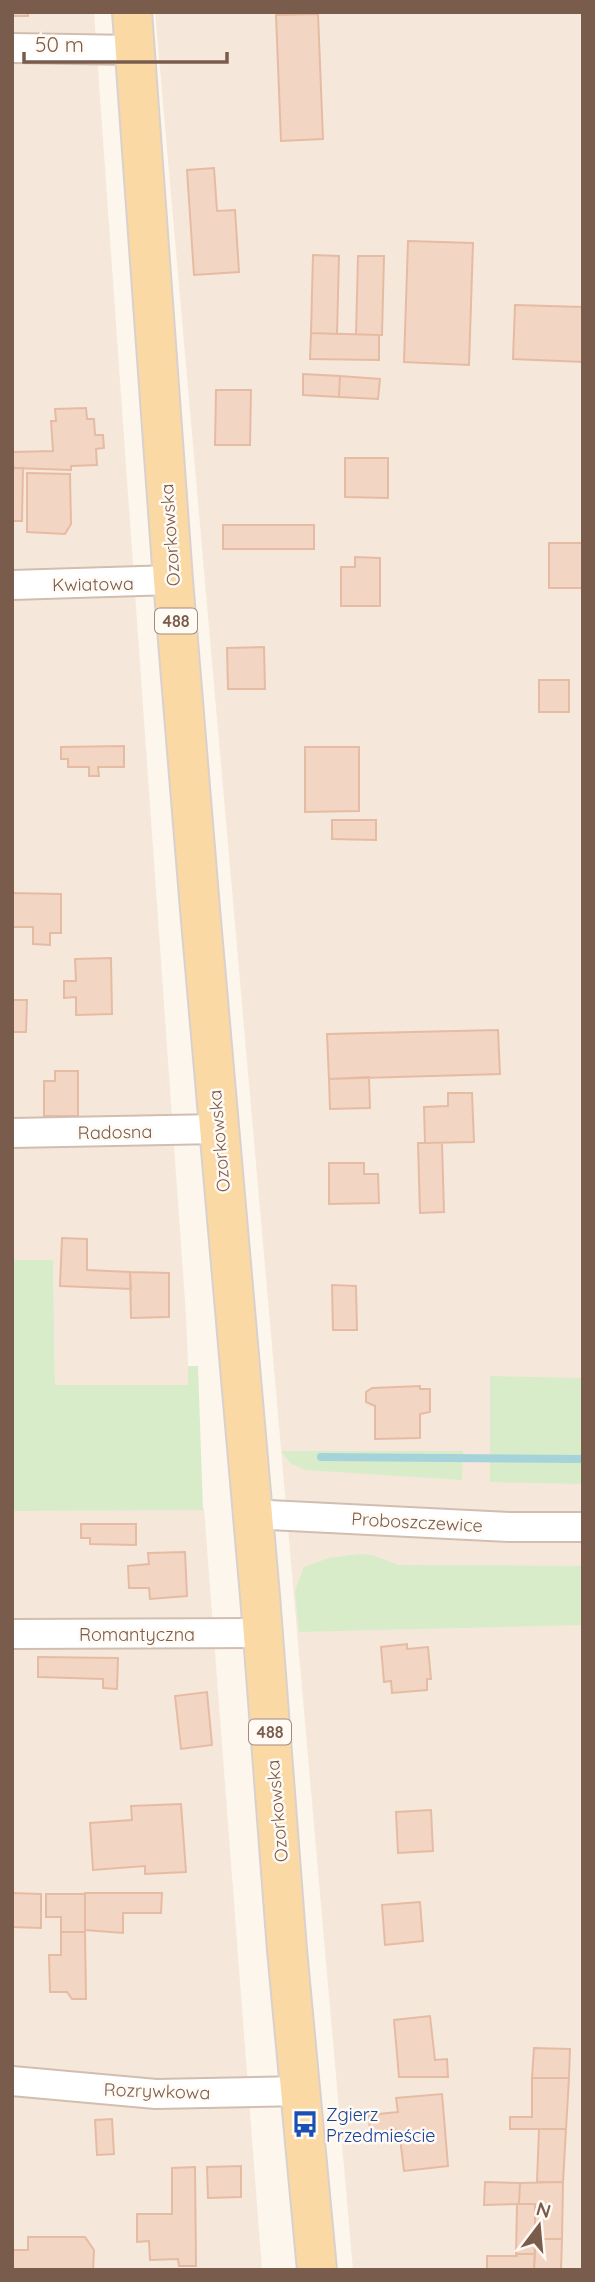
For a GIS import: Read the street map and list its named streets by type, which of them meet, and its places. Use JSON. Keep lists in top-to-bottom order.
{
  "streets": {
    "main road": ["Ozorkowska", "488"],
    "street": [
      "Kwiatowa",
      "Radosna",
      "Proboszczewice",
      "Romantyczna",
      "Rozrywkowa"
    ]
  },
  "crossings": [
    ["Ozorkowska", "Kwiatowa"],
    ["Ozorkowska", "Radosna"],
    ["Ozorkowska", "Proboszczewice"],
    ["Ozorkowska", "Romantyczna"],
    ["Ozorkowska", "Rozrywkowa"]
  ],
  "places": {
    "bus stop": ["Zgierz Przedmieście"]
  },
  "scale_bar": "50 m",
  "north": "top"
}
